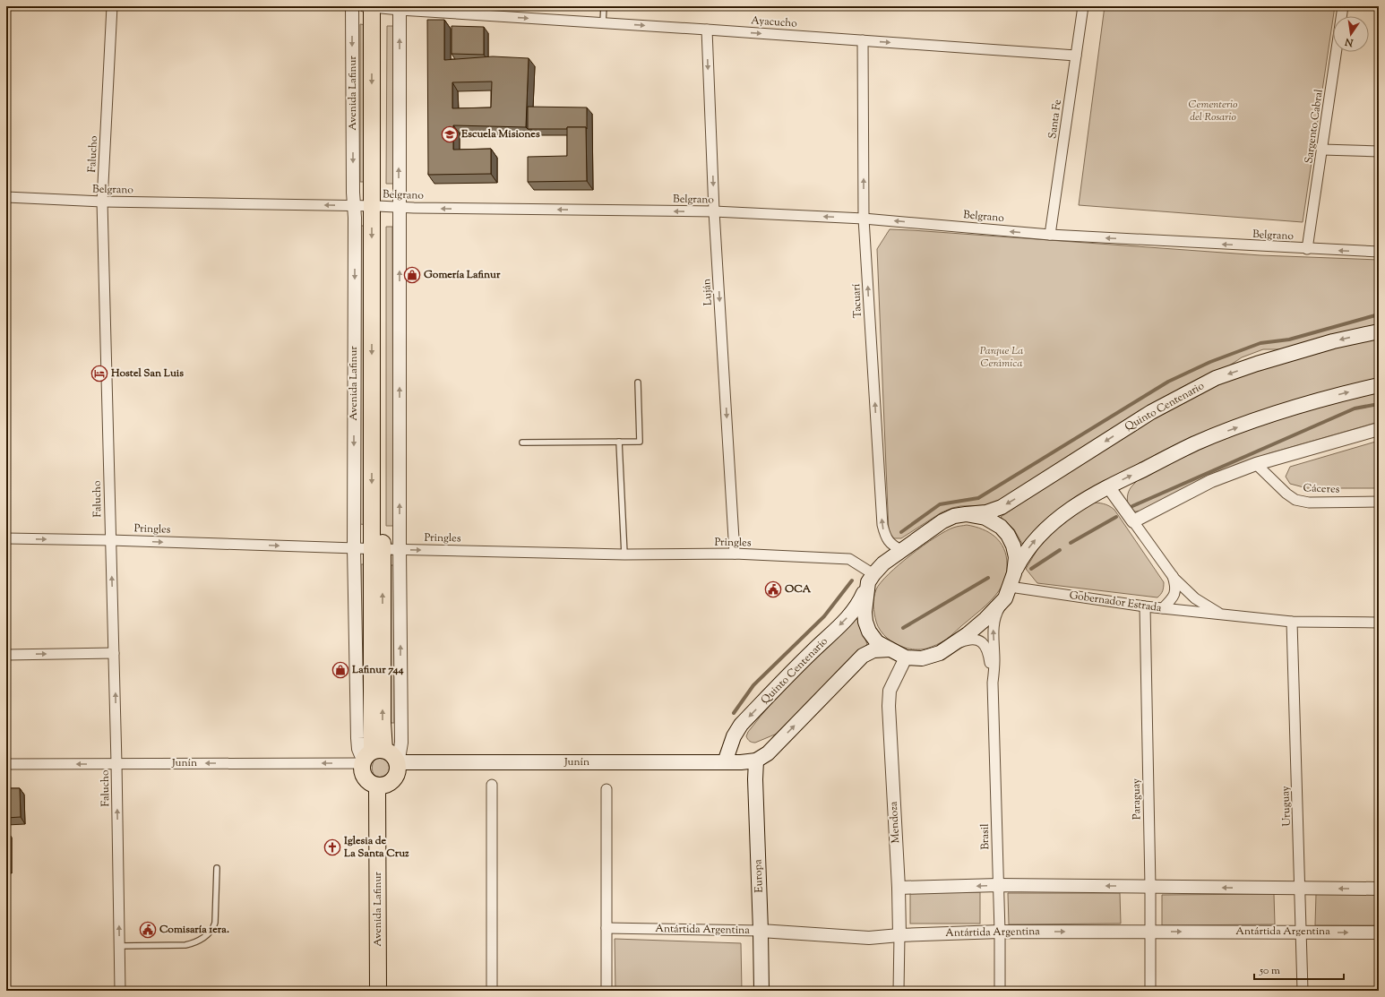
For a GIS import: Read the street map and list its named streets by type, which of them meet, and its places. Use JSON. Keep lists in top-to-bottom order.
{
  "streets": {
    "main road": [
      "Avenida Lafinur",
      "Quinto Centenario",
      "Junín",
      "Europa"
    ],
    "street": [
      "Ayacucho",
      "Santa Fe",
      "Sargento Cabral",
      "Falucho",
      "Belgrano",
      "Luján",
      "Tacuarí",
      "Cáceres",
      "Pringles",
      "Gobernador Estrada",
      "Paraguay",
      "Uruguay",
      "Mendoza",
      "Brasil",
      "Antártida Argentina"
    ]
  },
  "crossings": [
    ["Ayacucho", "Avenida Lafinur"],
    ["Ayacucho", "Santa Fe"],
    ["Ayacucho", "Luján"],
    ["Ayacucho", "Tacuarí"],
    ["Avenida Lafinur", "Belgrano"],
    ["Avenida Lafinur", "Pringles"],
    ["Avenida Lafinur", "Junín"],
    ["Santa Fe", "Belgrano"],
    ["Sargento Cabral", "Belgrano"],
    ["Falucho", "Belgrano"],
    ["Falucho", "Pringles"],
    ["Falucho", "Junín"],
    ["Belgrano", "Luján"],
    ["Belgrano", "Tacuarí"],
    ["Luján", "Pringles"],
    ["Tacuarí", "Quinto Centenario"],
    ["Quinto Centenario", "Pringles"],
    ["Quinto Centenario", "Junín"],
    ["Gobernador Estrada", "Paraguay"],
    ["Gobernador Estrada", "Uruguay"],
    ["Gobernador Estrada", "Brasil"],
    ["Junín", "Europa"],
    ["Paraguay", "Antártida Argentina"],
    ["Uruguay", "Antártida Argentina"],
    ["Mendoza", "Antártida Argentina"],
    ["Brasil", "Antártida Argentina"],
    ["Europa", "Antártida Argentina"]
  ],
  "one_way": [
    "Ayacucho",
    "Falucho",
    "Belgrano",
    "Luján",
    "Tacuarí",
    "Pringles",
    "Junín"
  ],
  "parks": ["Cementerio del Rosario", "Parque La Cerámica"],
  "places": {
    "school or university": ["Escuela Misiones"],
    "shop": ["Gomería Lafinur", "Lafinur 744"],
    "hotel": ["Hostel San Luis"],
    "public building": ["OCA", "Comisaría 1era."],
    "church": ["Iglesia de La Santa Cruz"]
  },
  "scale_bar": "50 m",
  "north": "bottom"
}
